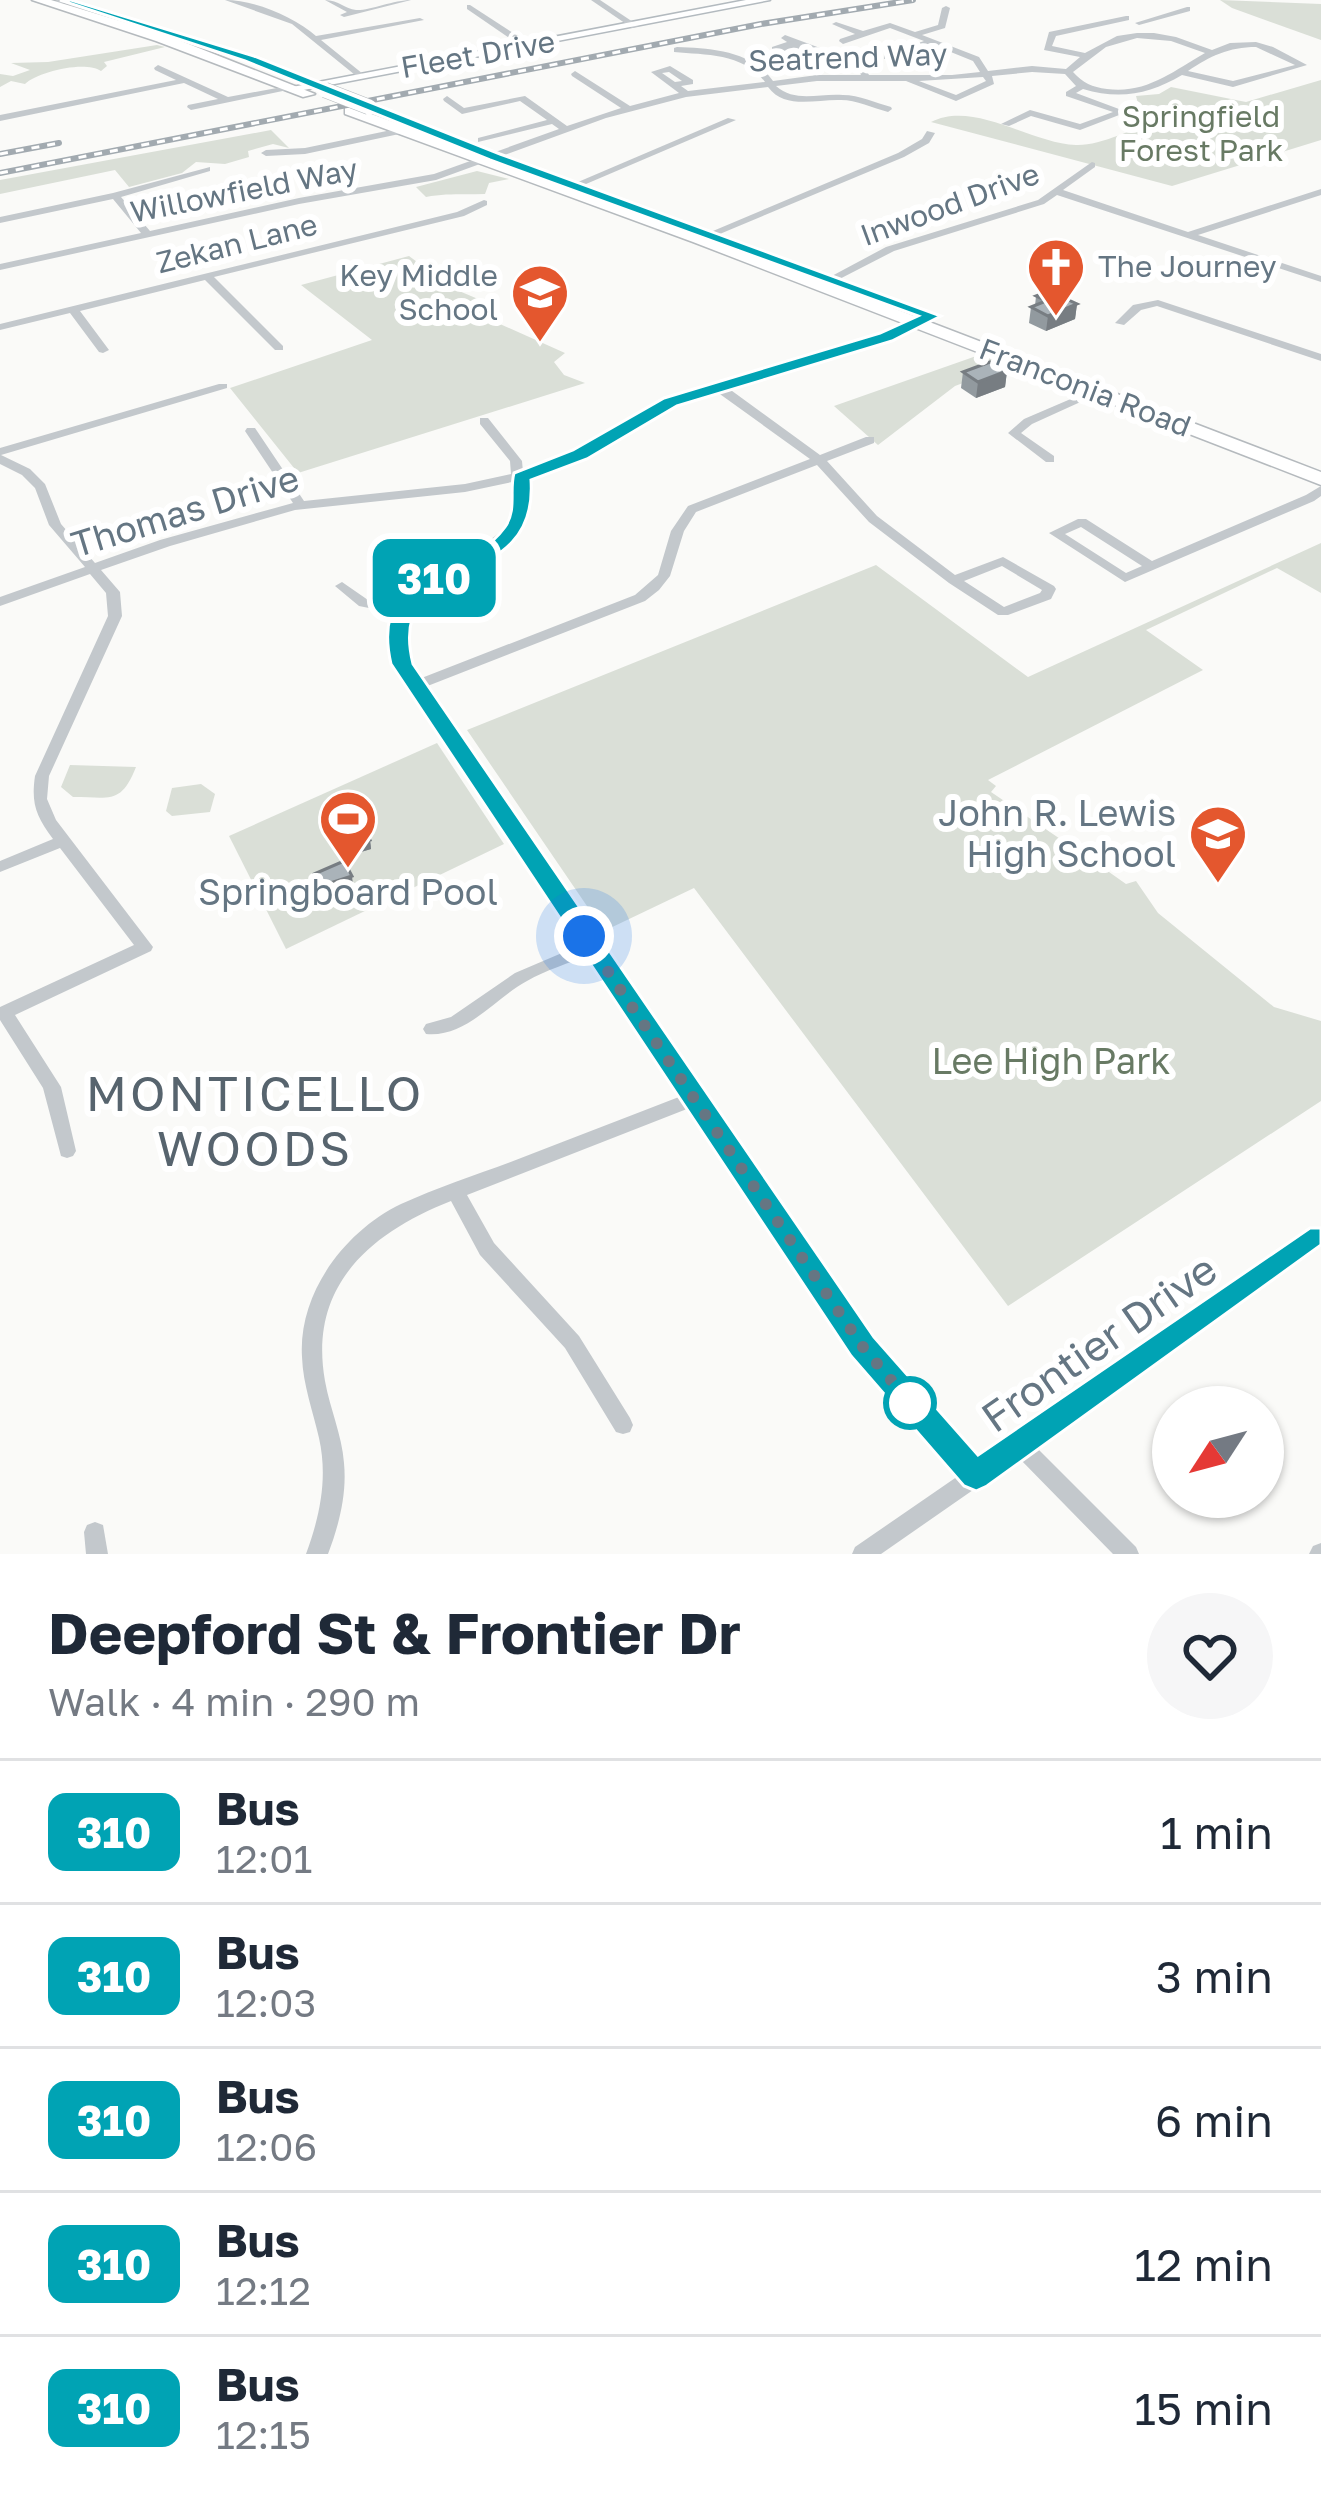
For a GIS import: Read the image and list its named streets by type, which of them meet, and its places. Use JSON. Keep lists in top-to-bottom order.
{
  "streets": {
    "main road": ["Franconia Road"],
    "street": [
      "Fleet Drive",
      "Seatrend Way",
      "Willowfield Way",
      "Inwood Drive",
      "Zekan Lane",
      "Thomas Drive",
      "Frontier Drive"
    ]
  },
  "crossings": [
    ["Fleet Drive", "Franconia Road"],
    ["Seatrend Way", "Willowfield Way"],
    ["Seatrend Way", "Franconia Road"],
    ["Willowfield Way", "Franconia Road"],
    ["Inwood Drive", "Franconia Road"],
    ["Franconia Road", "Thomas Drive"]
  ],
  "districts": ["MONTICELLO WOODS"],
  "parks": ["Springfield Forest Park", "Lee High Park"],
  "places": {
    "church": ["The Journey"],
    "school or university": ["Key Middle School", "John R. Lewis High School"],
    "sports": ["Springboard Pool"]
  },
  "lines": ["bus line 310"],
  "north": "bottom left",
  "page": {
    "on_map": "310",
    "heading": ["Deepford St & Frontier Dr", "Walk · 4 min · 290 m"],
    "list": [
      {
        "mark": "310",
        "name": "Bus",
        "note": "12:01",
        "value": "1 min"
      },
      {
        "mark": "310",
        "name": "Bus",
        "note": "12:03",
        "value": "3 min"
      },
      {
        "mark": "310",
        "name": "Bus",
        "note": "12:06",
        "value": "6 min"
      },
      {
        "mark": "310",
        "name": "Bus",
        "note": "12:12",
        "value": "12 min"
      },
      {
        "mark": "310",
        "name": "Bus",
        "note": "12:15",
        "value": "15 min"
      }
    ]
  }
}
